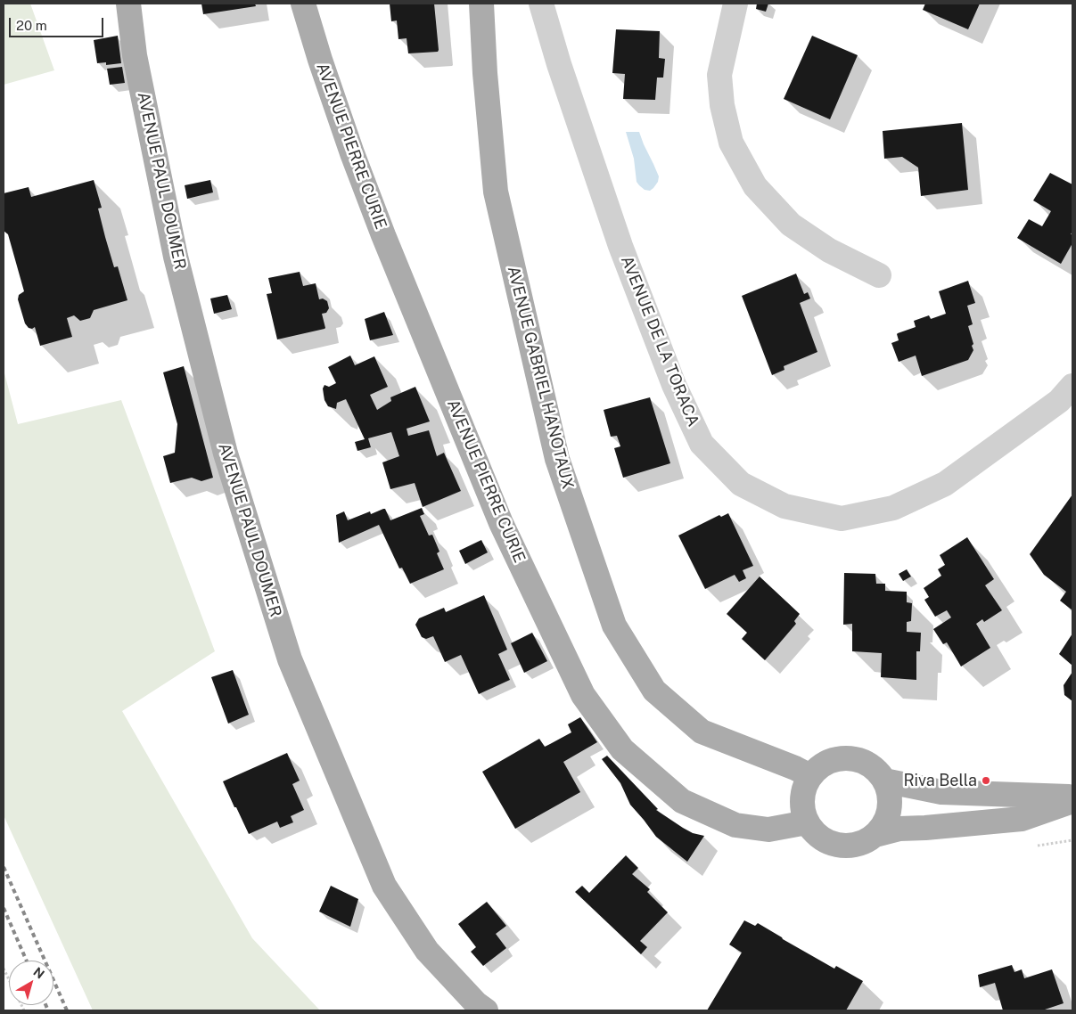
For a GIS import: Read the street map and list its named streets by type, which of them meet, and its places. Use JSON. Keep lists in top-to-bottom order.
{
  "streets": {
    "main road": ["AVENUE PIERRE CURIE", "AVENUE PAUL DOUMER", "AVENUE GABRIEL HANOTAUX"],
    "street": ["AVENUE DE LA TORACA"]
  },
  "crossings": [
    ["AVENUE PIERRE CURIE", "AVENUE GABRIEL HANOTAUX"]
  ],
  "places": ["Riva Bella"],
  "scale_bar": "20 m",
  "north": "top right"
}
